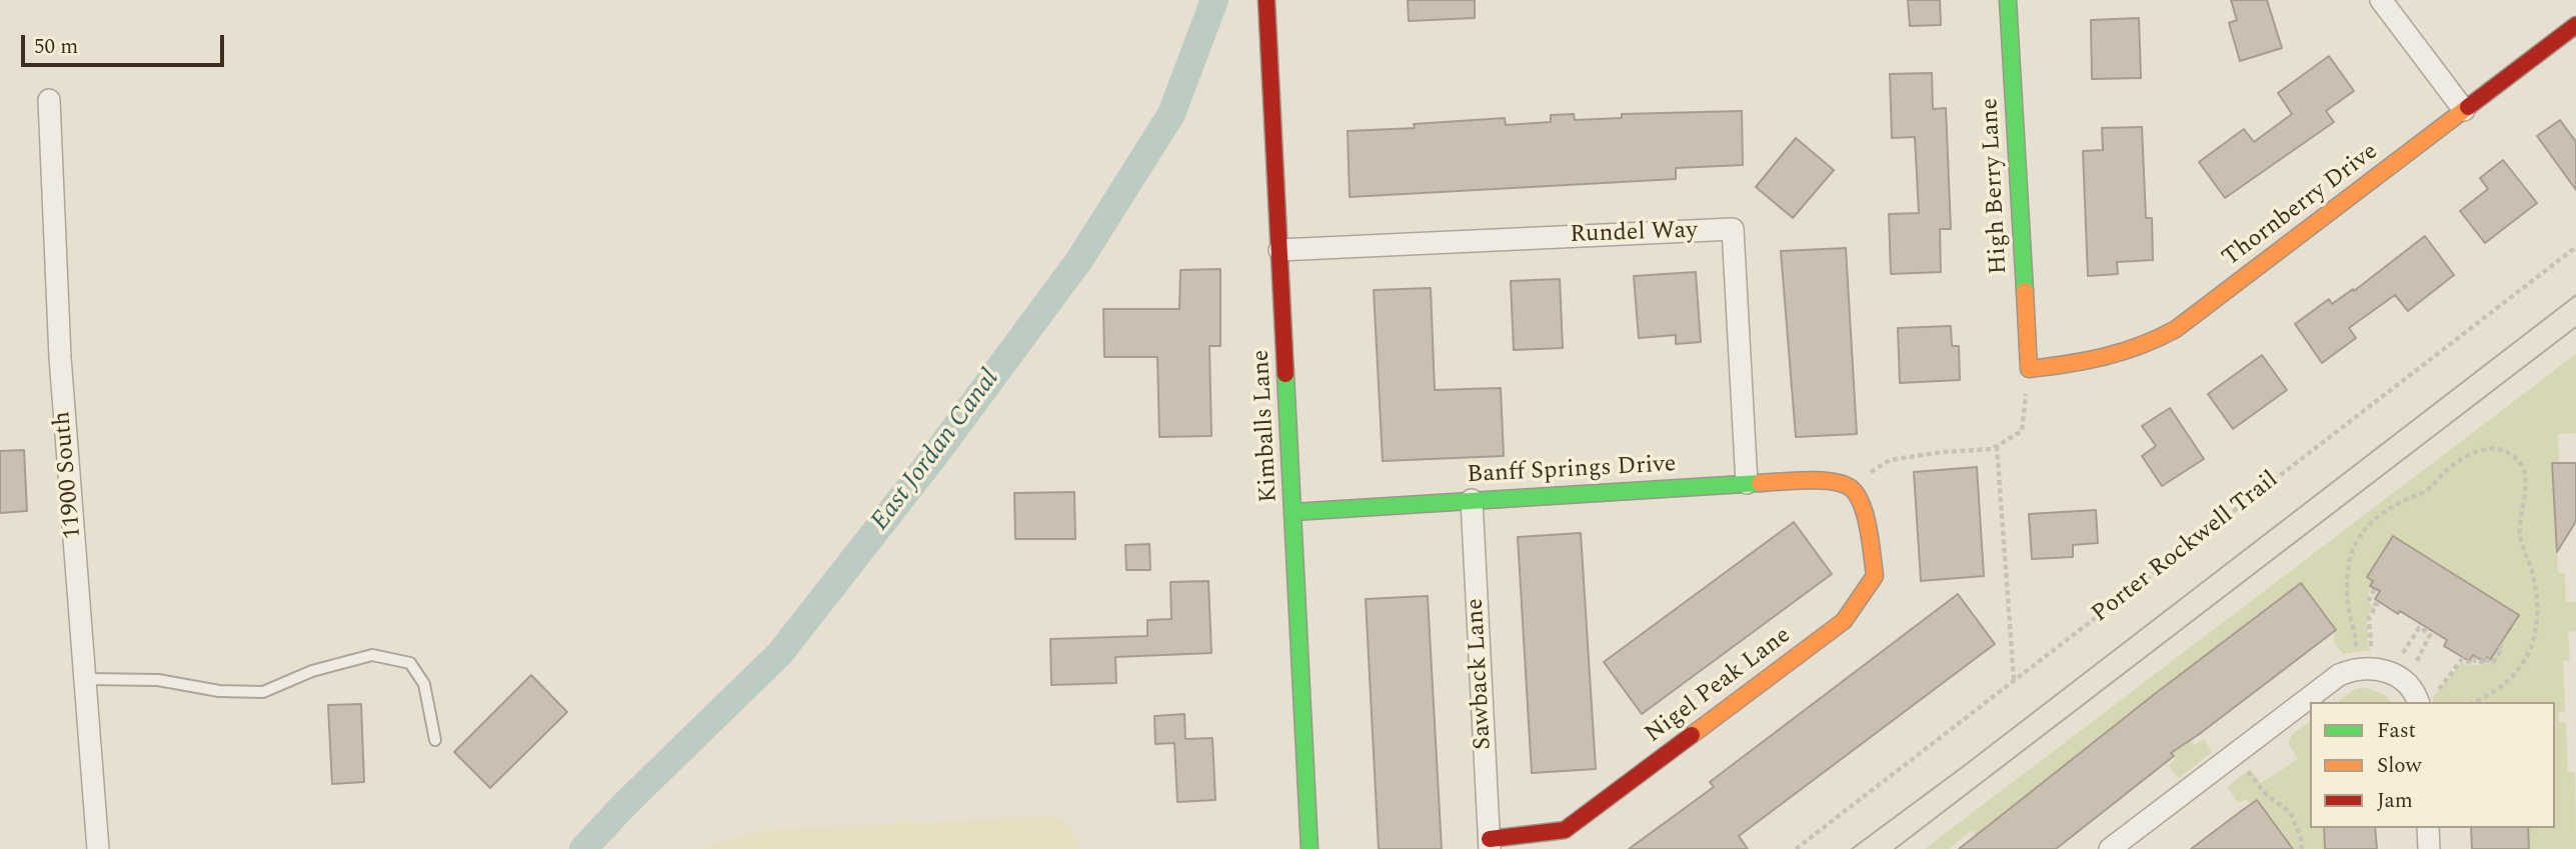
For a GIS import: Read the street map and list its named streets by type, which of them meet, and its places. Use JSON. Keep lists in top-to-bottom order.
{
  "streets": {
    "street": [
      "High Berry Lane",
      "Thornberry Drive",
      "Rundel Way",
      "Kimballs Lane",
      "Banff Springs Drive",
      "11900 South",
      "Sawback Lane",
      "Nigel Peak Lane"
    ],
    "path": ["Porter Rockwell Trail"]
  },
  "crossings": [
    ["High Berry Lane", "Thornberry Drive"],
    ["Rundel Way", "Kimballs Lane"],
    ["Rundel Way", "Banff Springs Drive"],
    ["Kimballs Lane", "Banff Springs Drive"],
    ["Banff Springs Drive", "Sawback Lane"],
    ["Banff Springs Drive", "Nigel Peak Lane"],
    ["Sawback Lane", "Nigel Peak Lane"]
  ],
  "water": ["East Jordan Canal"],
  "legend": ["Fast", "Slow", "Jam"],
  "scale_bar": "50 m"
}
